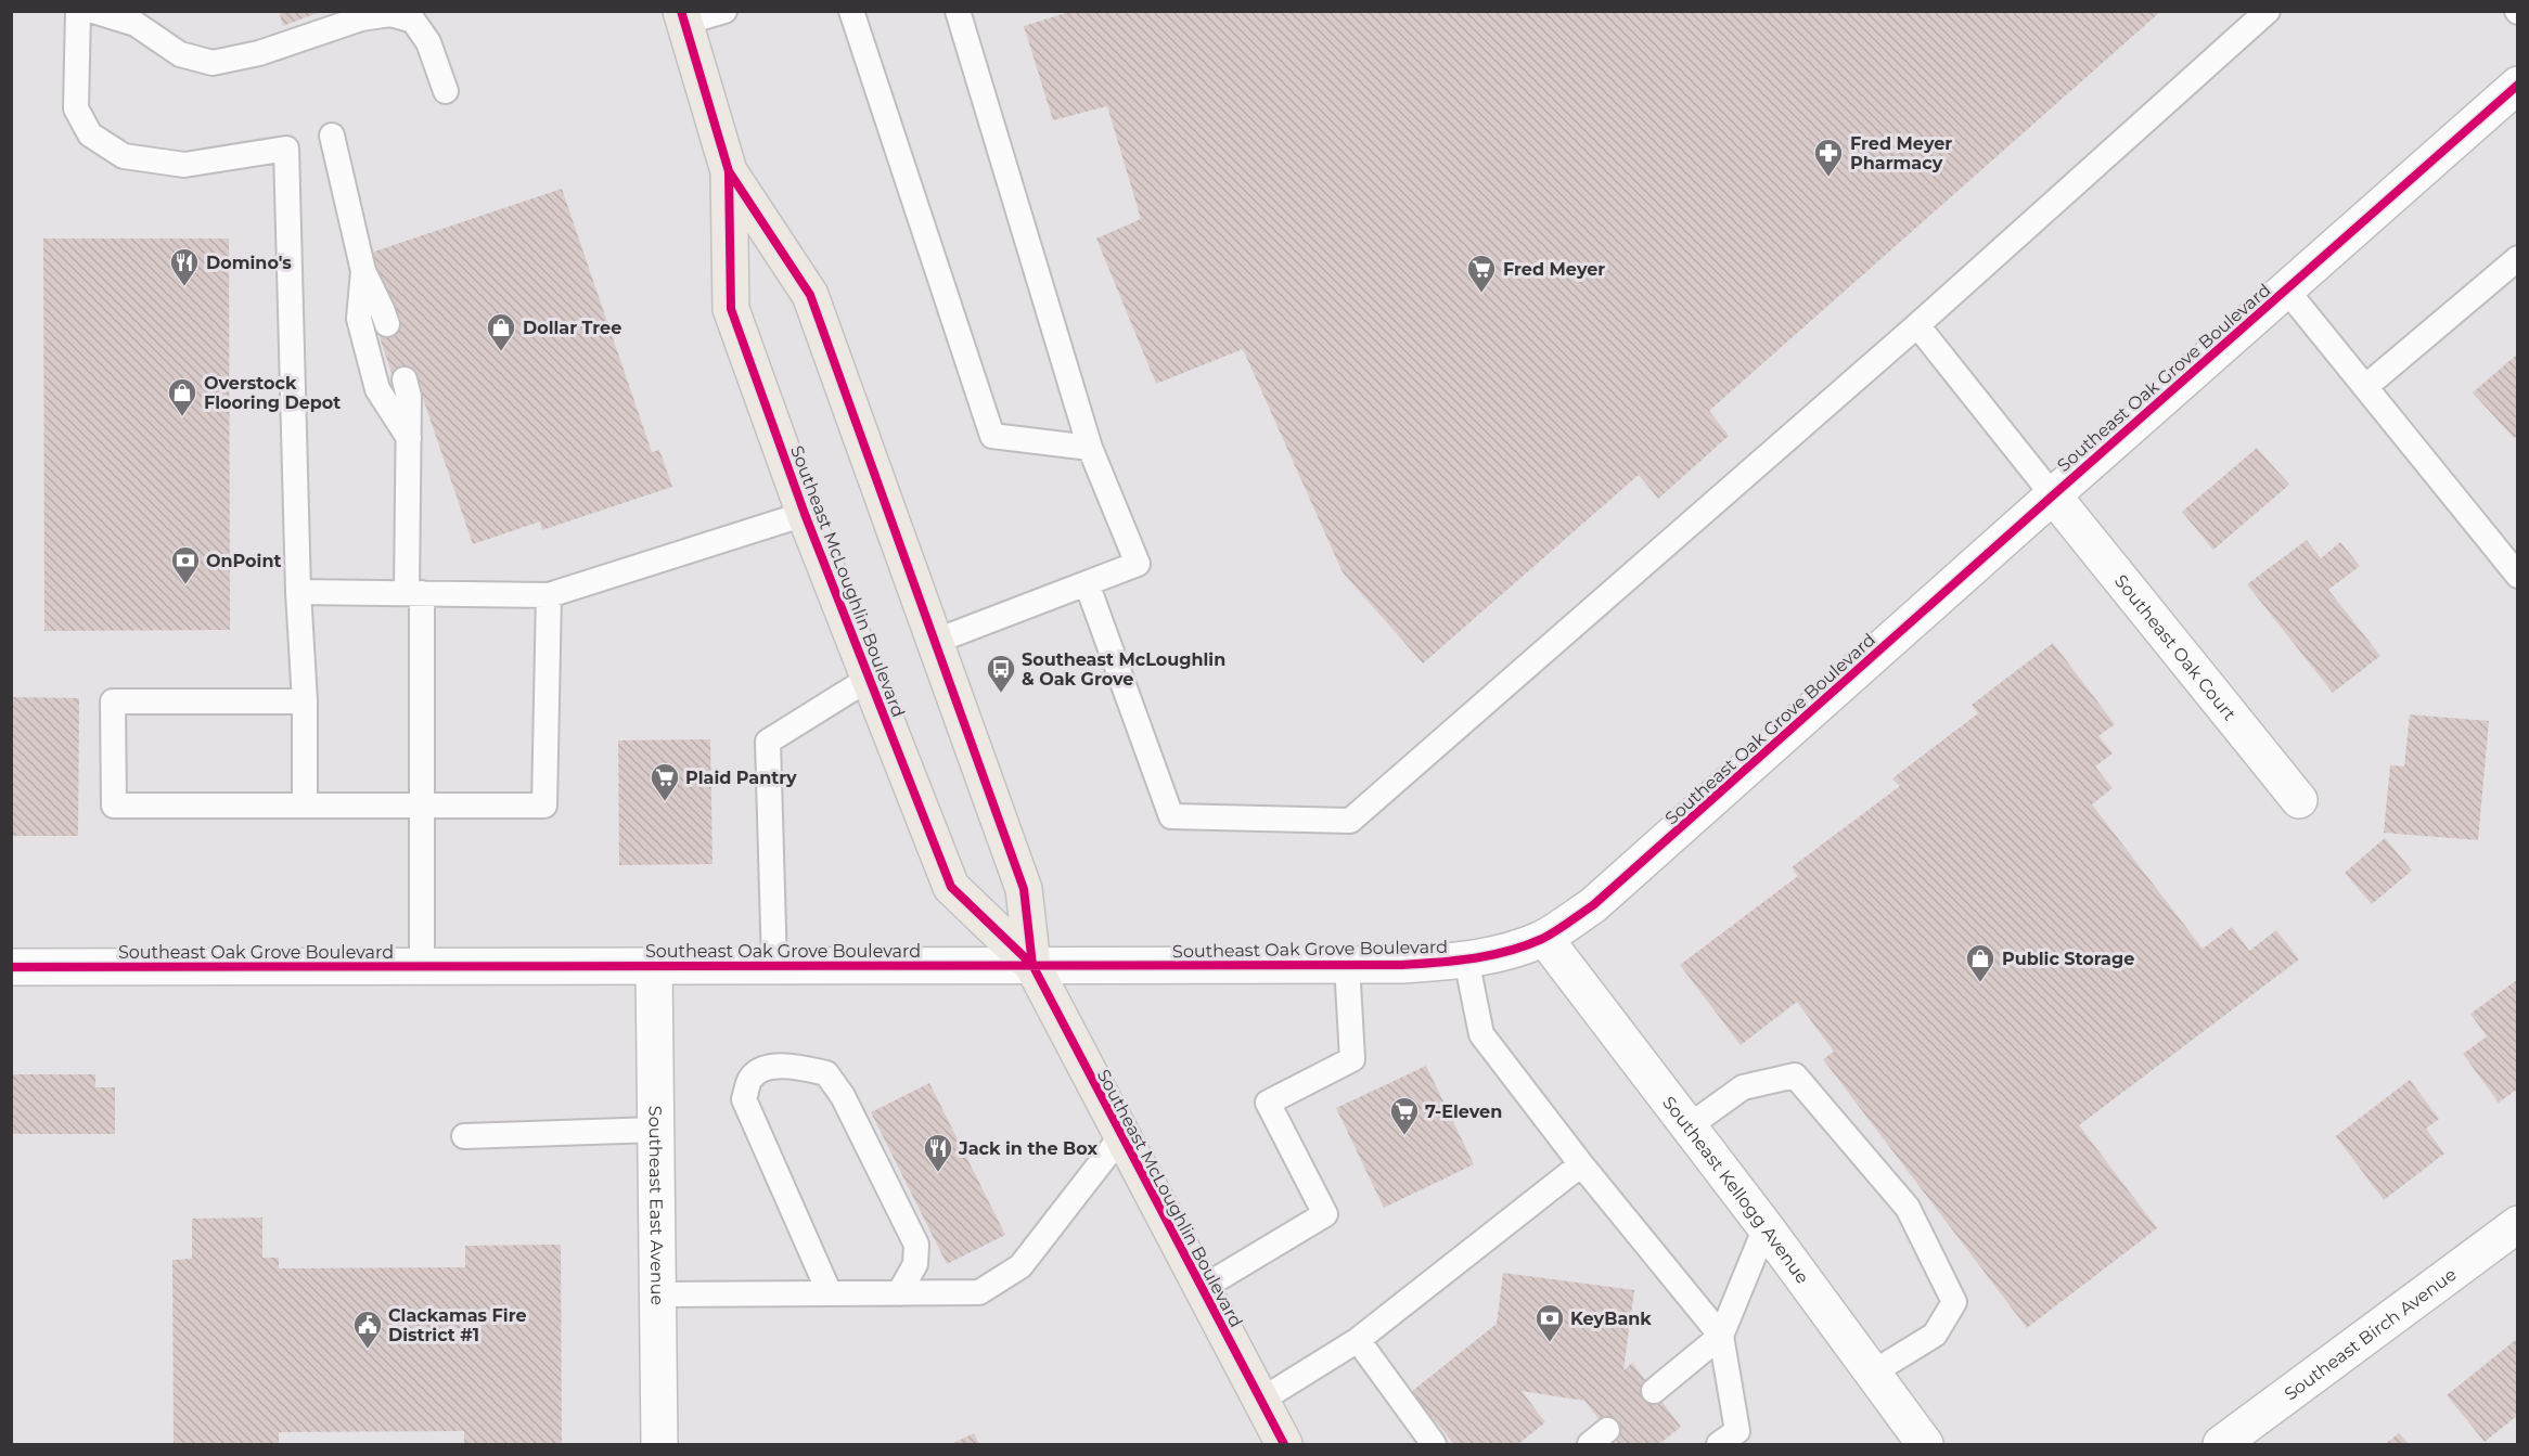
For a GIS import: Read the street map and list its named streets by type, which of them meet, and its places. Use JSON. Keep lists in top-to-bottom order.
{
  "streets": {
    "main road": ["Southeast McLoughlin Boulevard"],
    "street": [
      "Southeast Oak Grove Boulevard",
      "Southeast Oak Court",
      "Southeast Kellogg Avenue",
      "Southeast East Avenue",
      "Southeast Birch Avenue"
    ]
  },
  "crossings": [
    ["Southeast Oak Grove Boulevard", "Southeast McLoughlin Boulevard"],
    ["Southeast Oak Grove Boulevard", "Southeast Oak Court"],
    ["Southeast Oak Grove Boulevard", "Southeast Kellogg Avenue"],
    ["Southeast Oak Grove Boulevard", "Southeast East Avenue"]
  ],
  "places": {
    "pharmacy": ["Fred Meyer Pharmacy"],
    "restaurant": ["Domino's", "Jack in the Box"],
    "supermarket": ["Fred Meyer", "Plaid Pantry", "7-Eleven"],
    "shop": ["Dollar Tree", "Overstock Flooring Depot", "Public Storage"],
    "bank": ["OnPoint", "KeyBank"],
    "bus stop": ["Southeast McLoughlin & Oak Grove"],
    "public building": ["Clackamas Fire District #1"]
  }
}
